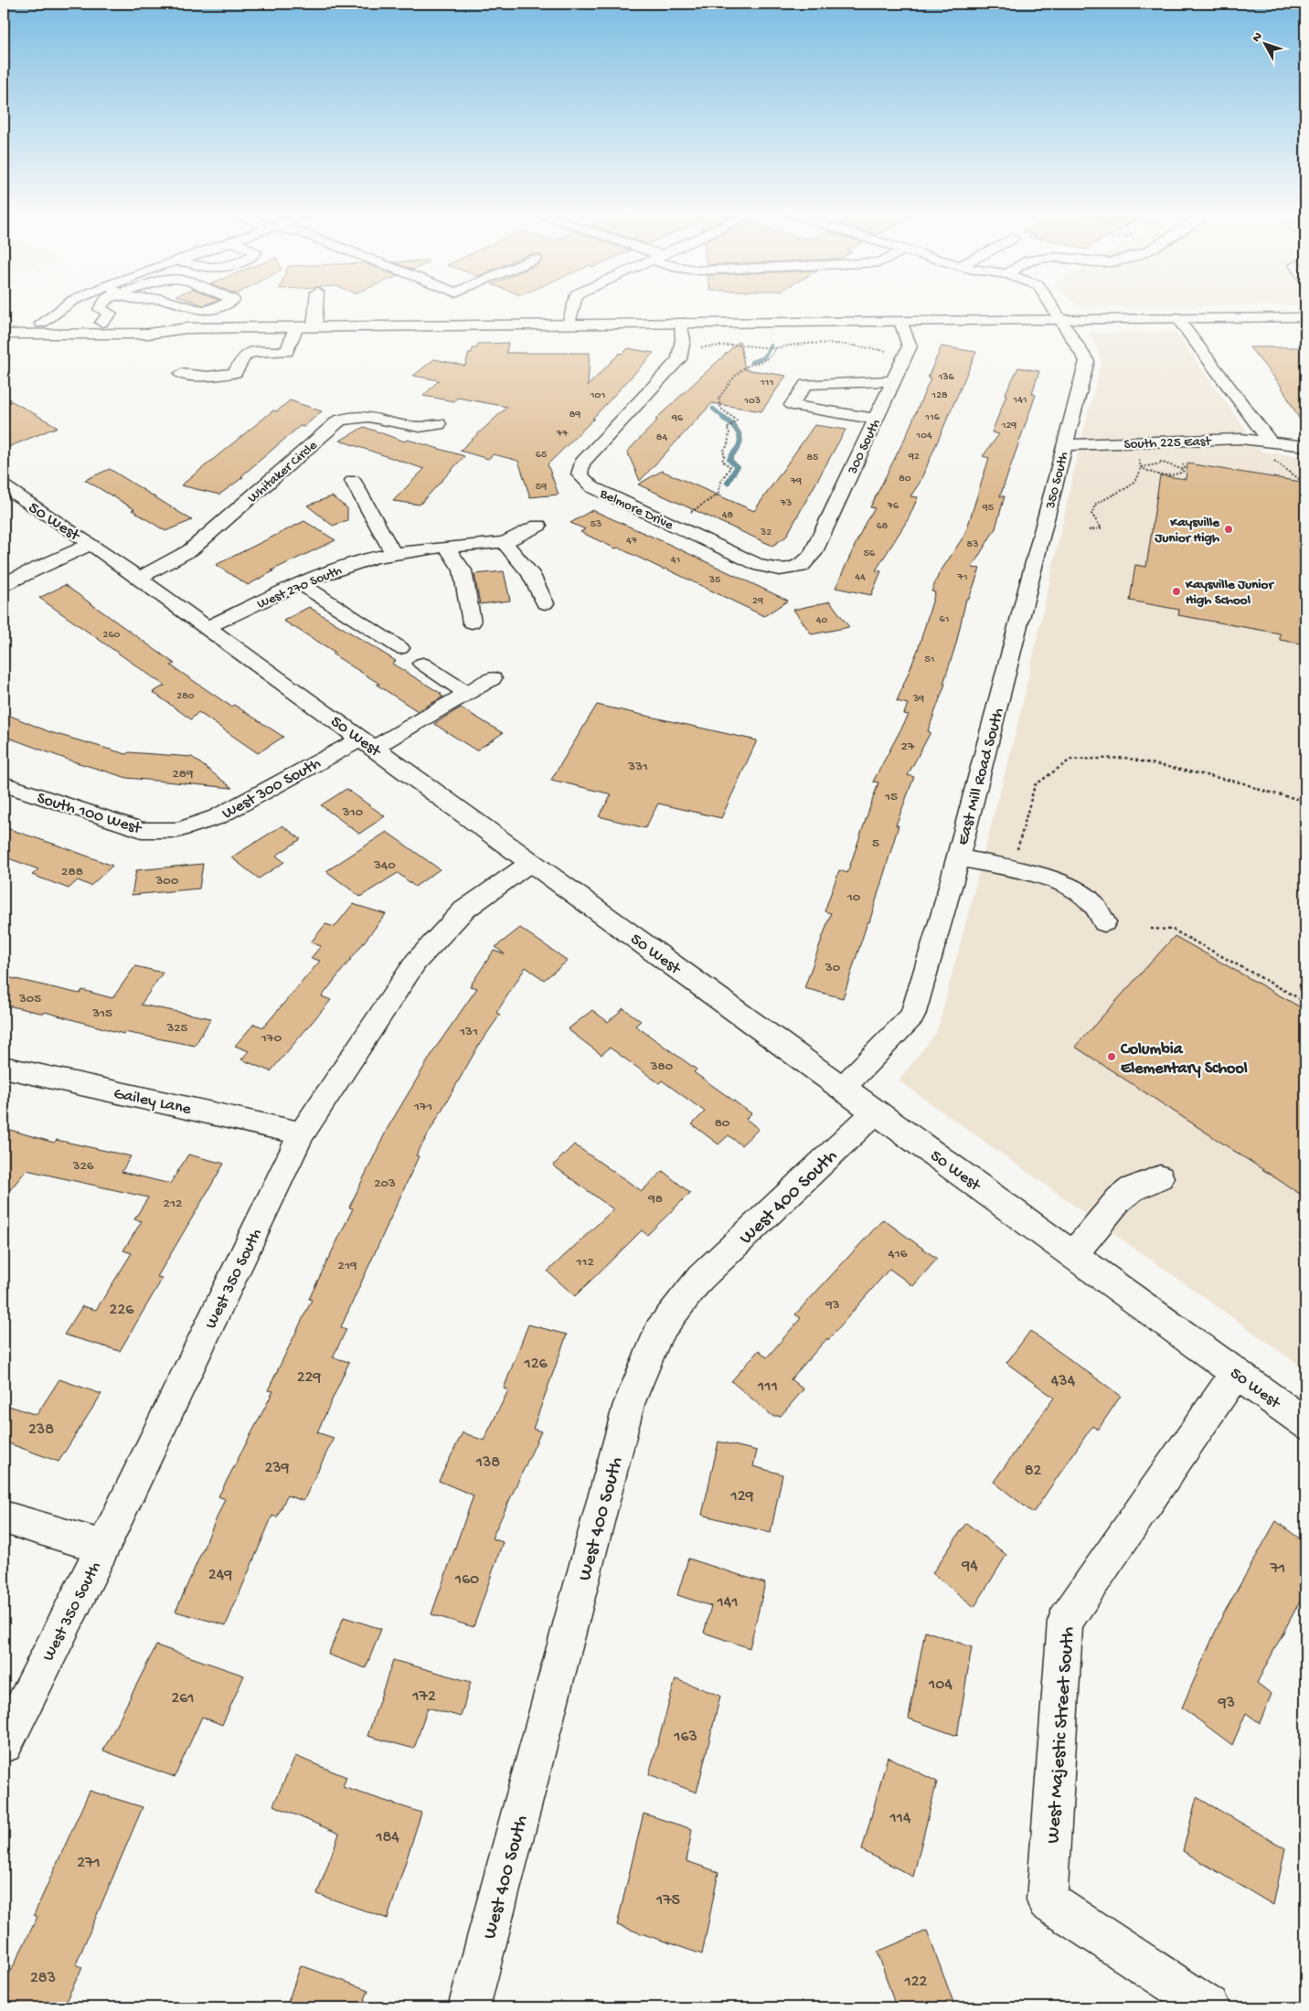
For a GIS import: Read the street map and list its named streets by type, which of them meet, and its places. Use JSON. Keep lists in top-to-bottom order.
{
  "streets": {
    "street": [
      "South 225 East",
      "300 South",
      "Whitaker Circle",
      "350 South",
      "Belmore Drive",
      "50 West",
      "West 270 South",
      "East Mill Road South",
      "West 300 South",
      "South 100 West",
      "Gailey Lane",
      "West 400 South",
      "West 350 South",
      "West Majestic Street South"
    ]
  },
  "crossings": [
    ["South 225 East", "350 South"],
    ["300 South", "Belmore Drive"],
    ["Whitaker Circle", "50 West"],
    ["350 South", "East Mill Road South"],
    ["50 West", "West 270 South"],
    ["50 West", "East Mill Road South"],
    ["50 West", "West 300 South"],
    ["50 West", "West 400 South"],
    ["50 West", "West 350 South"],
    ["50 West", "West Majestic Street South"],
    ["West 300 South", "South 100 West"],
    ["Gailey Lane", "West 350 South"]
  ],
  "places": ["Kaysville Junior High", "Kaysville Junior High School", "Columbia Elementary School"],
  "house_numbers": [
    "136",
    "111",
    "101",
    "128",
    "141",
    "103",
    "89",
    "116",
    "96",
    "129",
    "77",
    "104",
    "84",
    "65",
    "92",
    "85",
    "80",
    "79",
    "59",
    "73",
    "76",
    "95",
    "48",
    "53",
    "68",
    "32",
    "47",
    "83",
    "56",
    "41",
    "44",
    "71",
    "35",
    "29",
    "61",
    "40",
    "260",
    "51",
    "280",
    "39",
    "27",
    "331",
    "289",
    "15",
    "310",
    "5",
    "340",
    "288",
    "300",
    "10",
    "30",
    "305",
    "315",
    "325",
    "131",
    "170",
    "380",
    "171",
    "80",
    "326",
    "203",
    "98",
    "212",
    "416",
    "112",
    "219",
    "93",
    "226",
    "126",
    "229",
    "434",
    "111",
    "238",
    "138",
    "239",
    "82",
    "129",
    "94",
    "71",
    "249",
    "160",
    "141",
    "104",
    "172",
    "261",
    "93",
    "163",
    "114",
    "184",
    "271",
    "175",
    "283",
    "122"
  ],
  "north": "top left"
}
